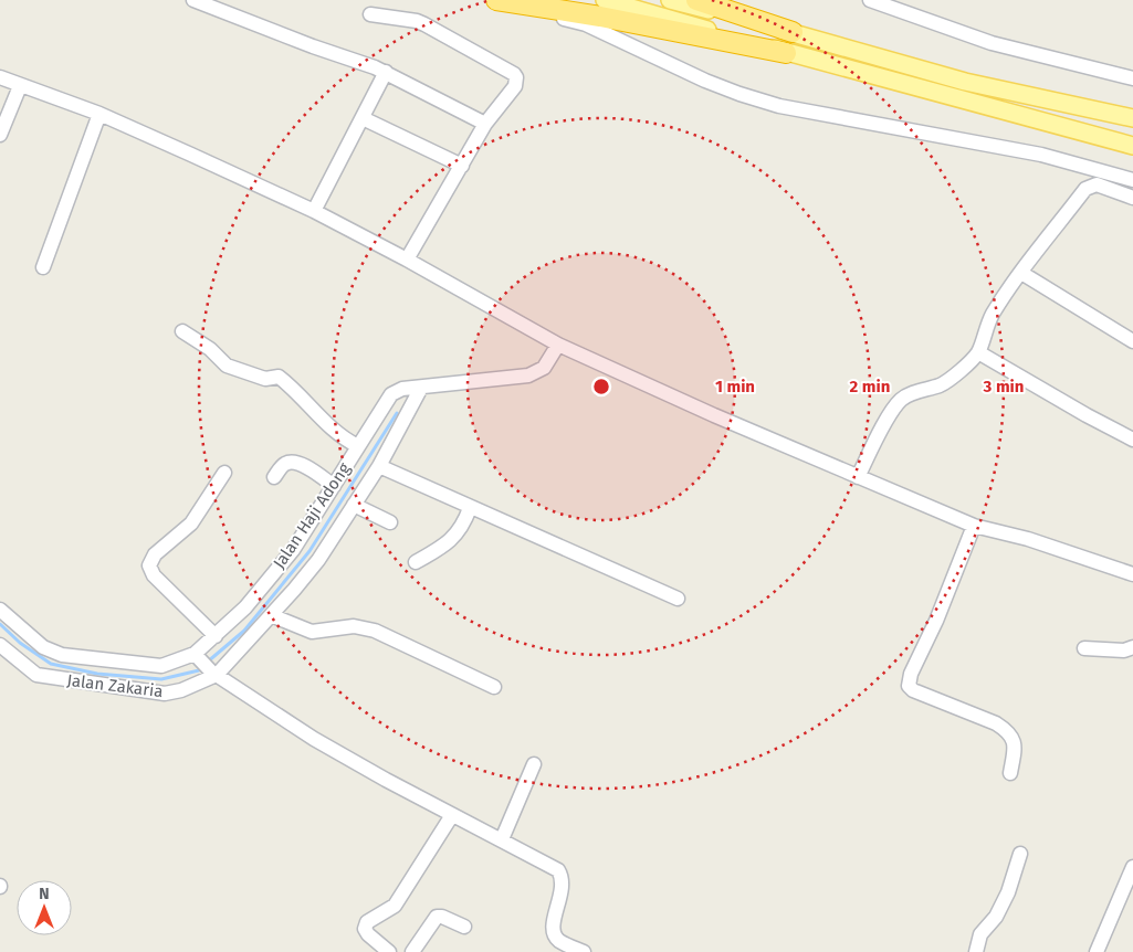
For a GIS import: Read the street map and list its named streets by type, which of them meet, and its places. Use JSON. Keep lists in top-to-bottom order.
{
  "streets": {
    "street": ["Jalan Haji Adong", "Jalan Zakaria"]
  },
  "crossings": [
    ["Jalan Haji Adong", "Jalan Zakaria"]
  ],
  "north": "top",
  "rings": ["1 min", "2 min", "3 min"]
}
